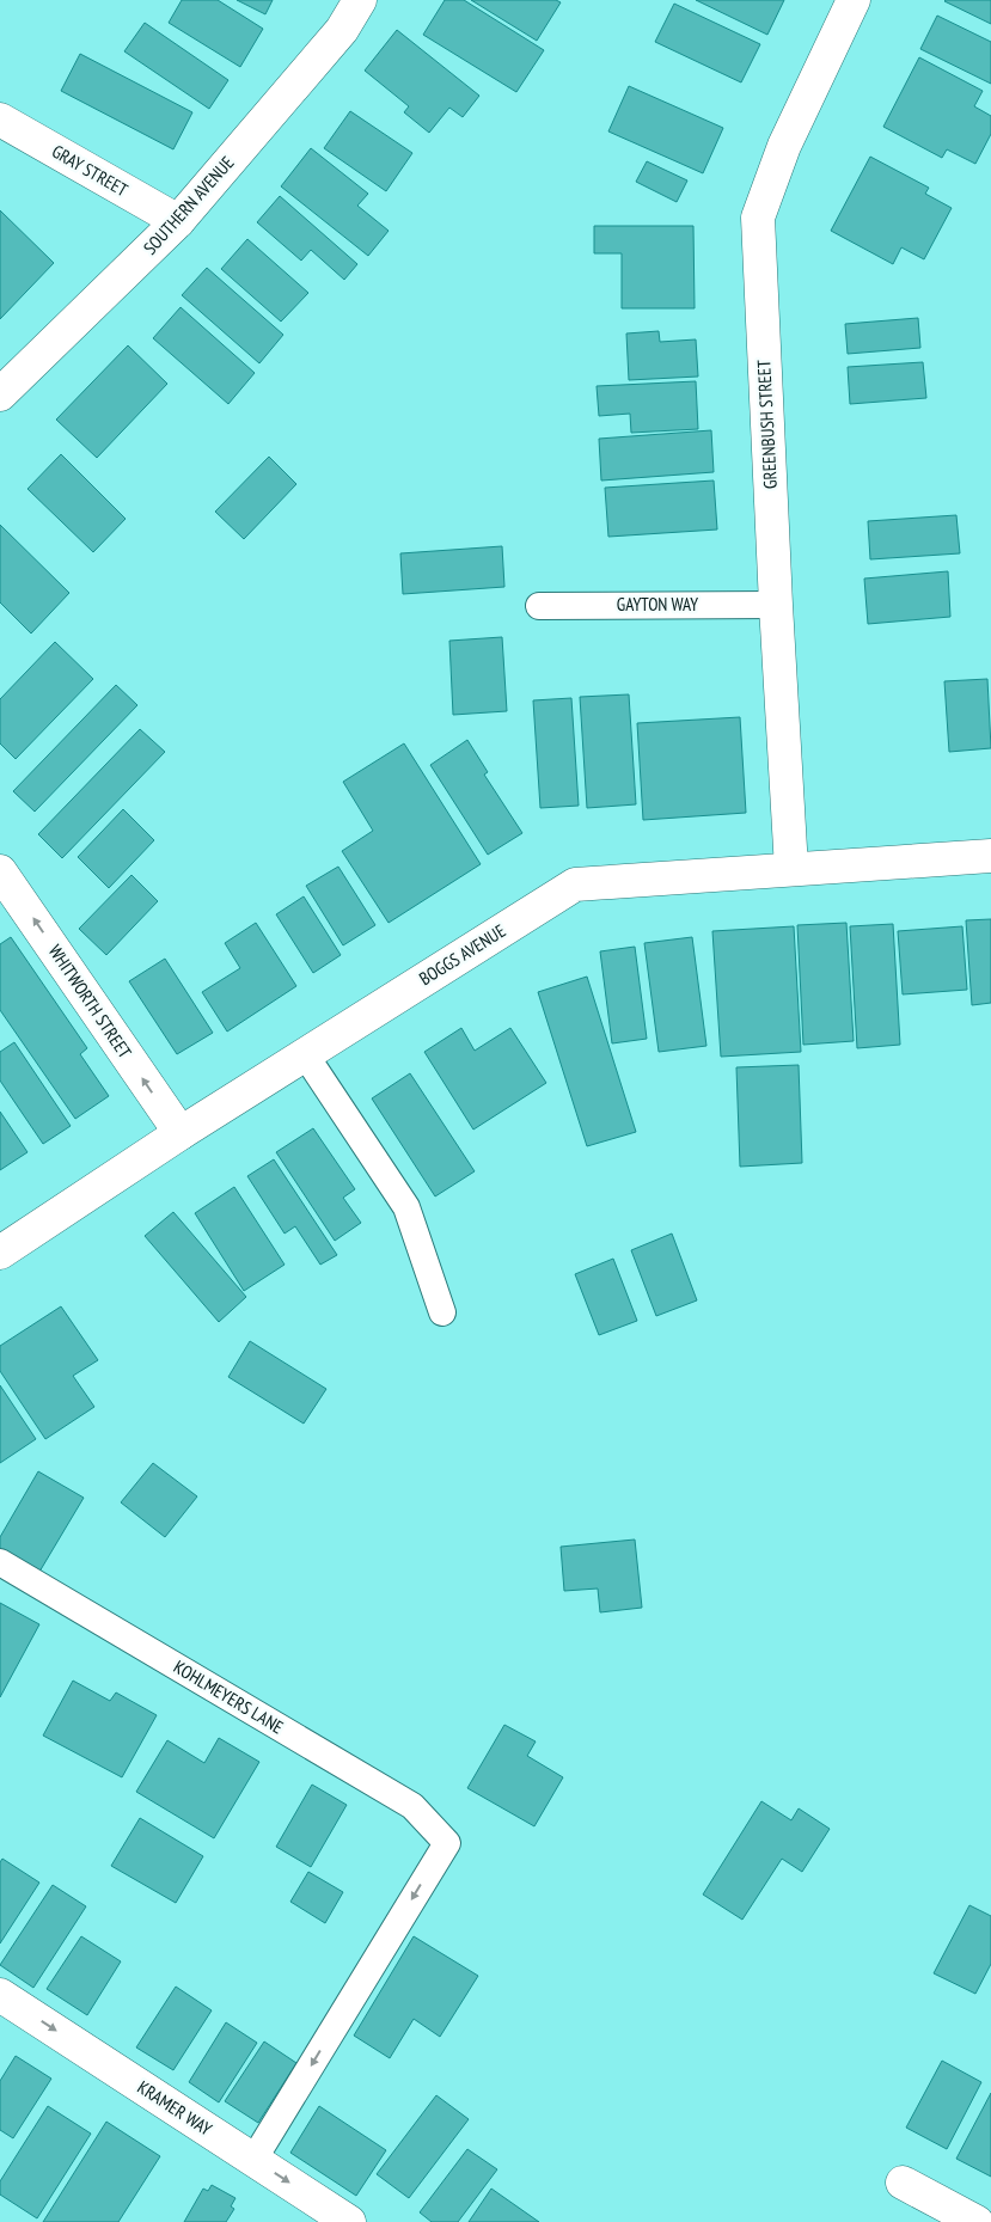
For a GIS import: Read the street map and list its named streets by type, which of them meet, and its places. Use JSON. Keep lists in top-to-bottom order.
{
  "streets": {
    "street": [
      "GRAY STREET",
      "SOUTHERN AVENUE",
      "GREENBUSH STREET",
      "BOGGS AVENUE",
      "WHITWORTH STREET",
      "KRAMER WAY"
    ],
    "lane": ["GAYTON WAY", "KOHLMEYERS LANE"]
  },
  "crossings": [
    ["GRAY STREET", "SOUTHERN AVENUE"],
    ["GREENBUSH STREET", "GAYTON WAY"],
    ["GREENBUSH STREET", "BOGGS AVENUE"],
    ["BOGGS AVENUE", "WHITWORTH STREET"],
    ["KOHLMEYERS LANE", "KRAMER WAY"]
  ],
  "one_way": ["WHITWORTH STREET", "KRAMER WAY"]
}
